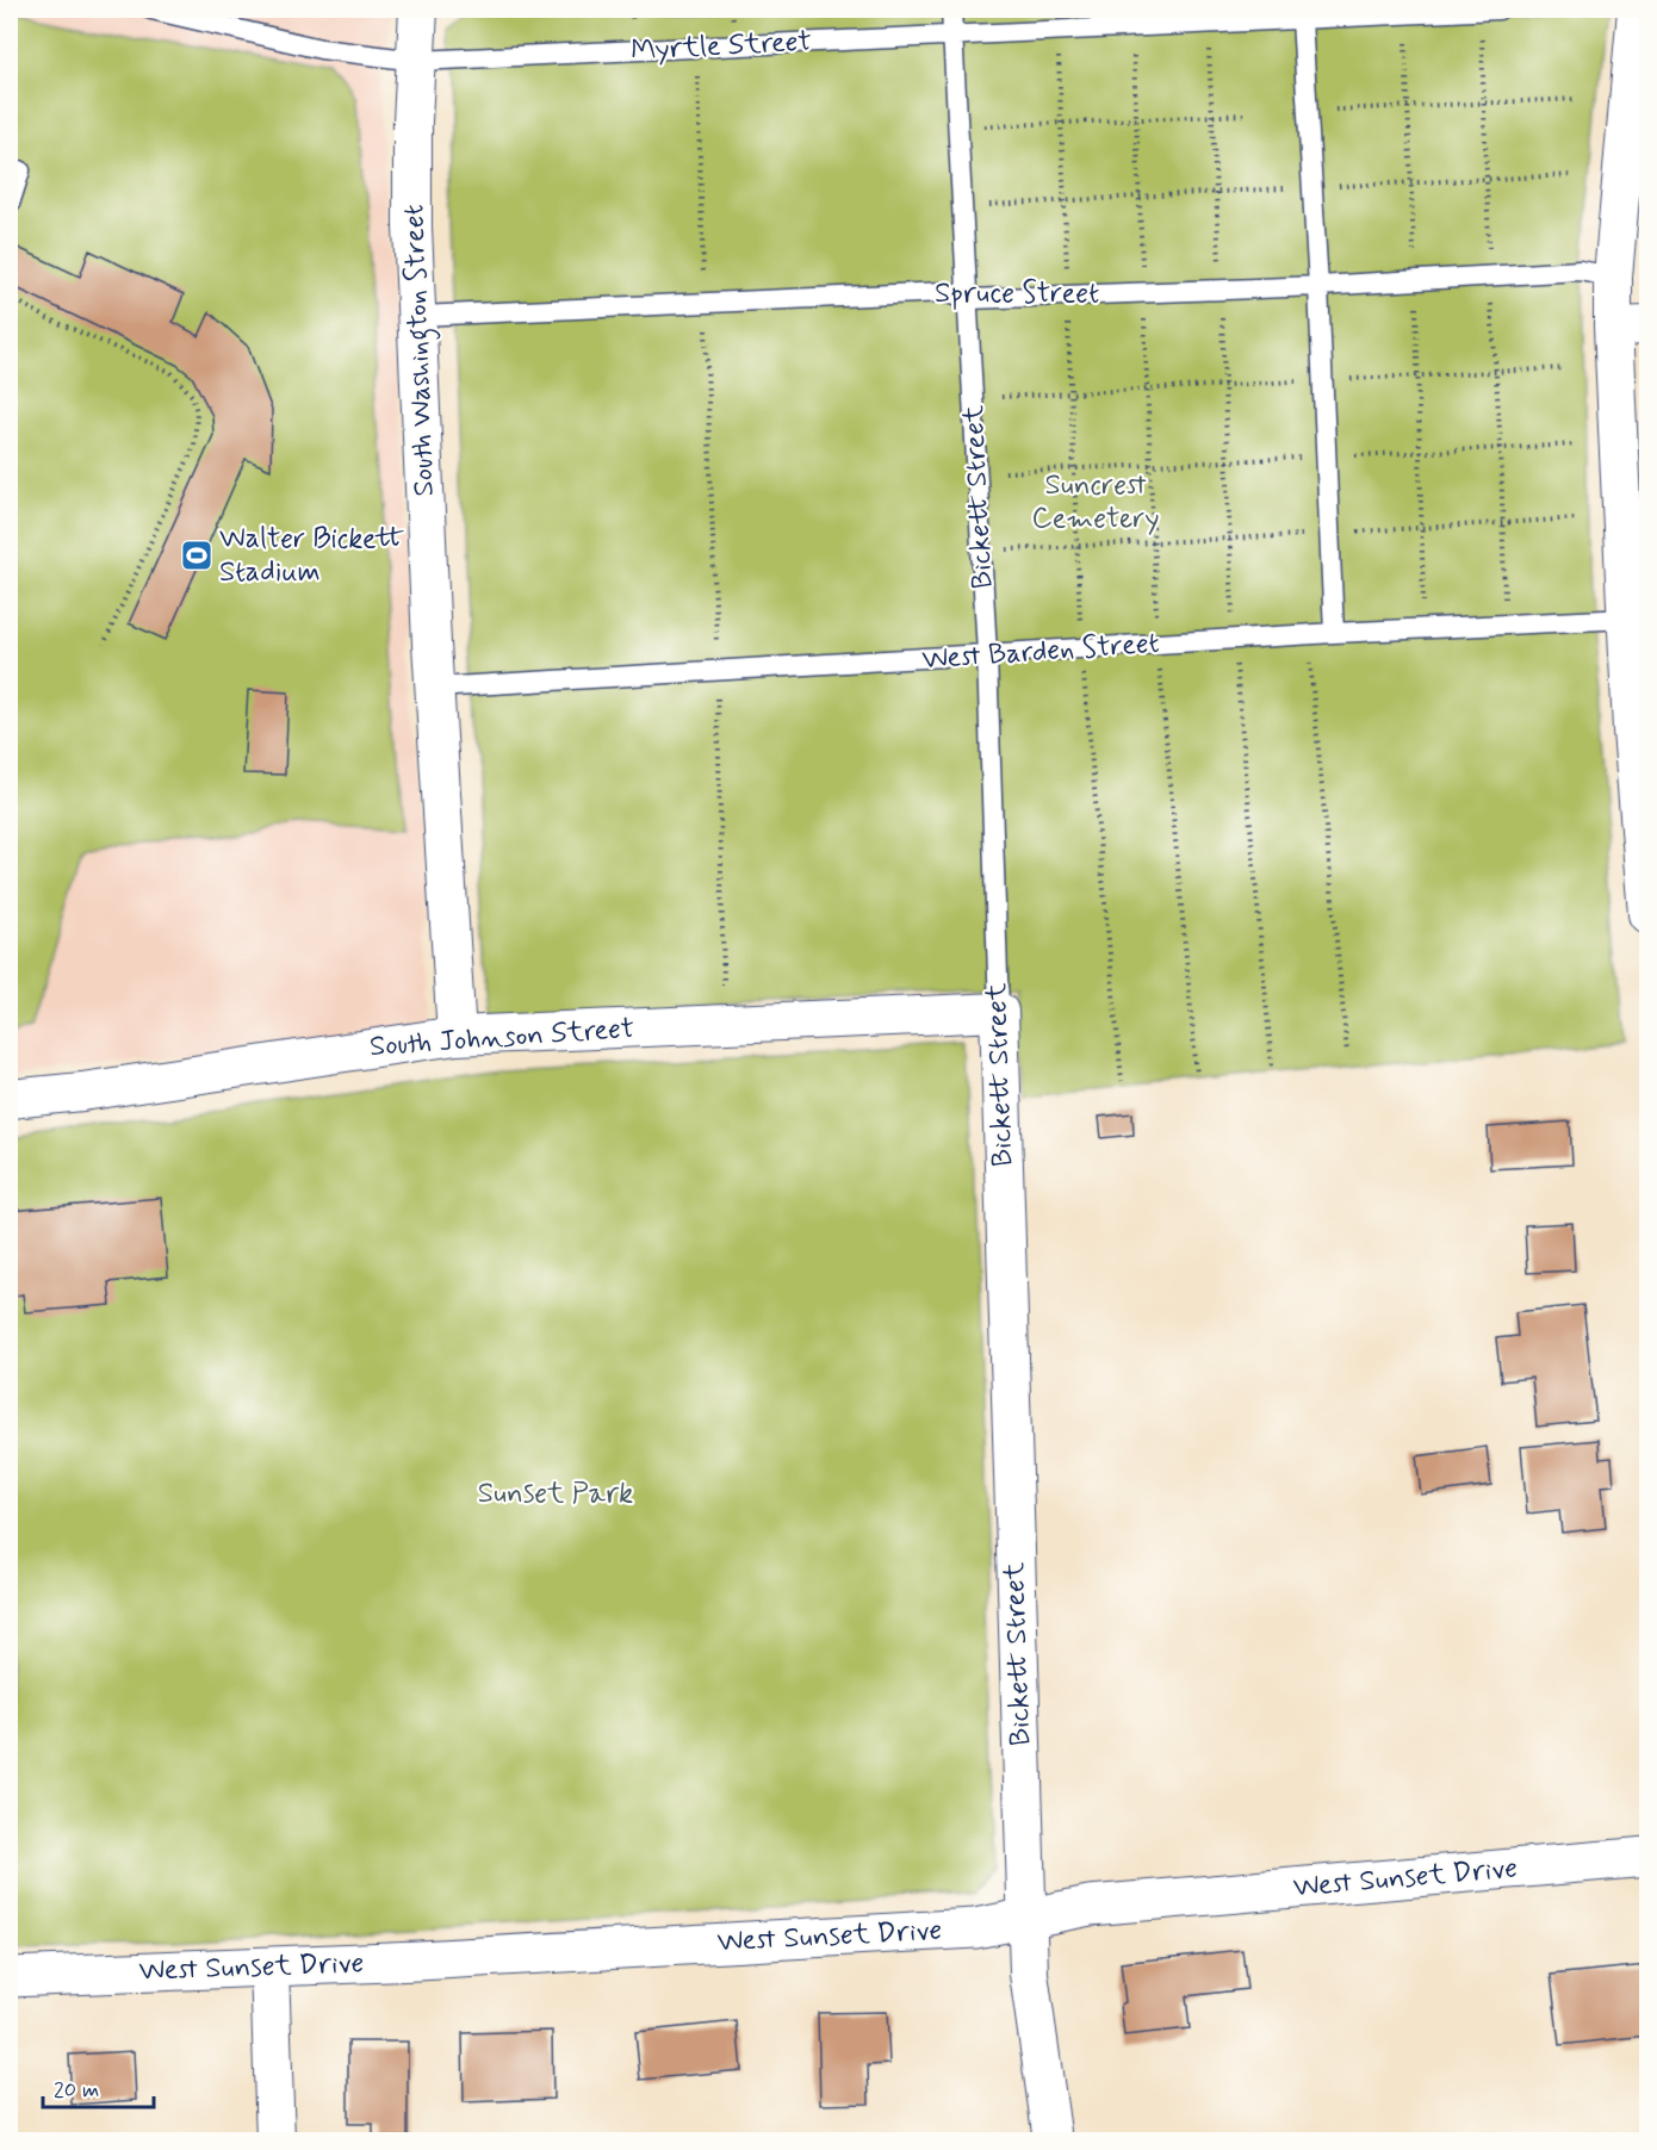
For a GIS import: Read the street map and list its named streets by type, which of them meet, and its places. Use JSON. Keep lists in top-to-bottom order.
{
  "streets": {
    "street": [
      "South Washington Street",
      "Bickett Street",
      "South Johnson Street",
      "West Sunset Drive"
    ],
    "lane": ["Myrtle Street", "Spruce Street", "West Barden Street"]
  },
  "crossings": [
    ["Myrtle Street", "South Washington Street"],
    ["Myrtle Street", "Bickett Street"],
    ["Spruce Street", "South Washington Street"],
    ["Spruce Street", "Bickett Street"],
    ["South Washington Street", "West Barden Street"],
    ["South Washington Street", "South Johnson Street"],
    ["Bickett Street", "West Barden Street"],
    ["Bickett Street", "South Johnson Street"],
    ["Bickett Street", "West Sunset Drive"]
  ],
  "parks": ["Suncrest Cemetery", "Sunset Park"],
  "places": {
    "sports": ["Walter Bickett Stadium"]
  },
  "scale_bar": "20 m"
}
